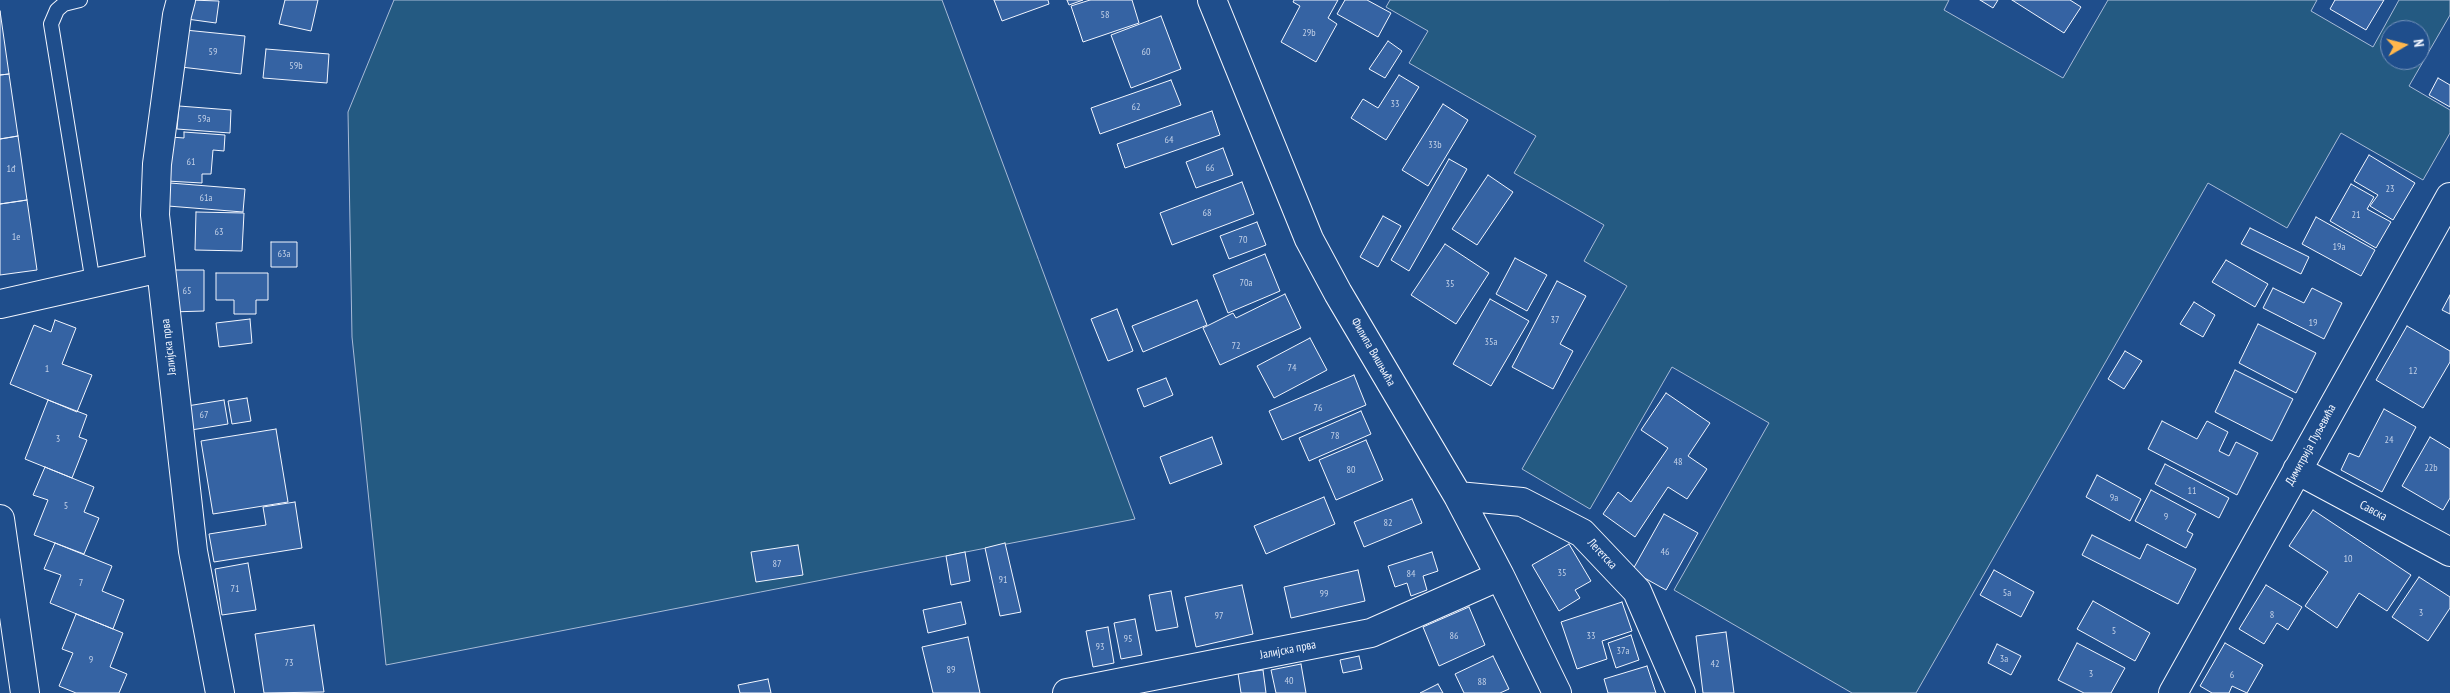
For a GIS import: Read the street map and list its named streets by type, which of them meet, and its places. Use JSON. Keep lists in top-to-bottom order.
{
  "streets": {
    "street": [
      "Јалијска прва",
      "Филипа Вишњића",
      "Димитрија Пуљевића",
      "Савска",
      "Легетска"
    ]
  },
  "crossings": [
    ["Јалијска прва", "Филипа Вишњића"],
    ["Филипа Вишњића", "Легетска"],
    ["Димитрија Пуљевића", "Савска"]
  ],
  "house_numbers": [
    "58",
    "29b",
    "59",
    "60",
    "59b",
    "33",
    "62",
    "59a",
    "64",
    "33b",
    "61",
    "66",
    "1đ",
    "23",
    "61a",
    "68",
    "21",
    "63",
    "1e",
    "70",
    "19a",
    "63a",
    "70a",
    "35",
    "65",
    "37",
    "19",
    "35a",
    "72",
    "74",
    "1",
    "12",
    "76",
    "67",
    "78",
    "3",
    "24",
    "48",
    "22b",
    "80",
    "11",
    "9a",
    "5",
    "9",
    "82",
    "46",
    "10",
    "87",
    "35",
    "84",
    "91",
    "7",
    "71",
    "5a",
    "99",
    "3",
    "8",
    "97",
    "5",
    "86",
    "33",
    "95",
    "93",
    "37a",
    "3a",
    "9",
    "73",
    "42",
    "89",
    "3",
    "6",
    "40",
    "88"
  ],
  "north": "right"
}
